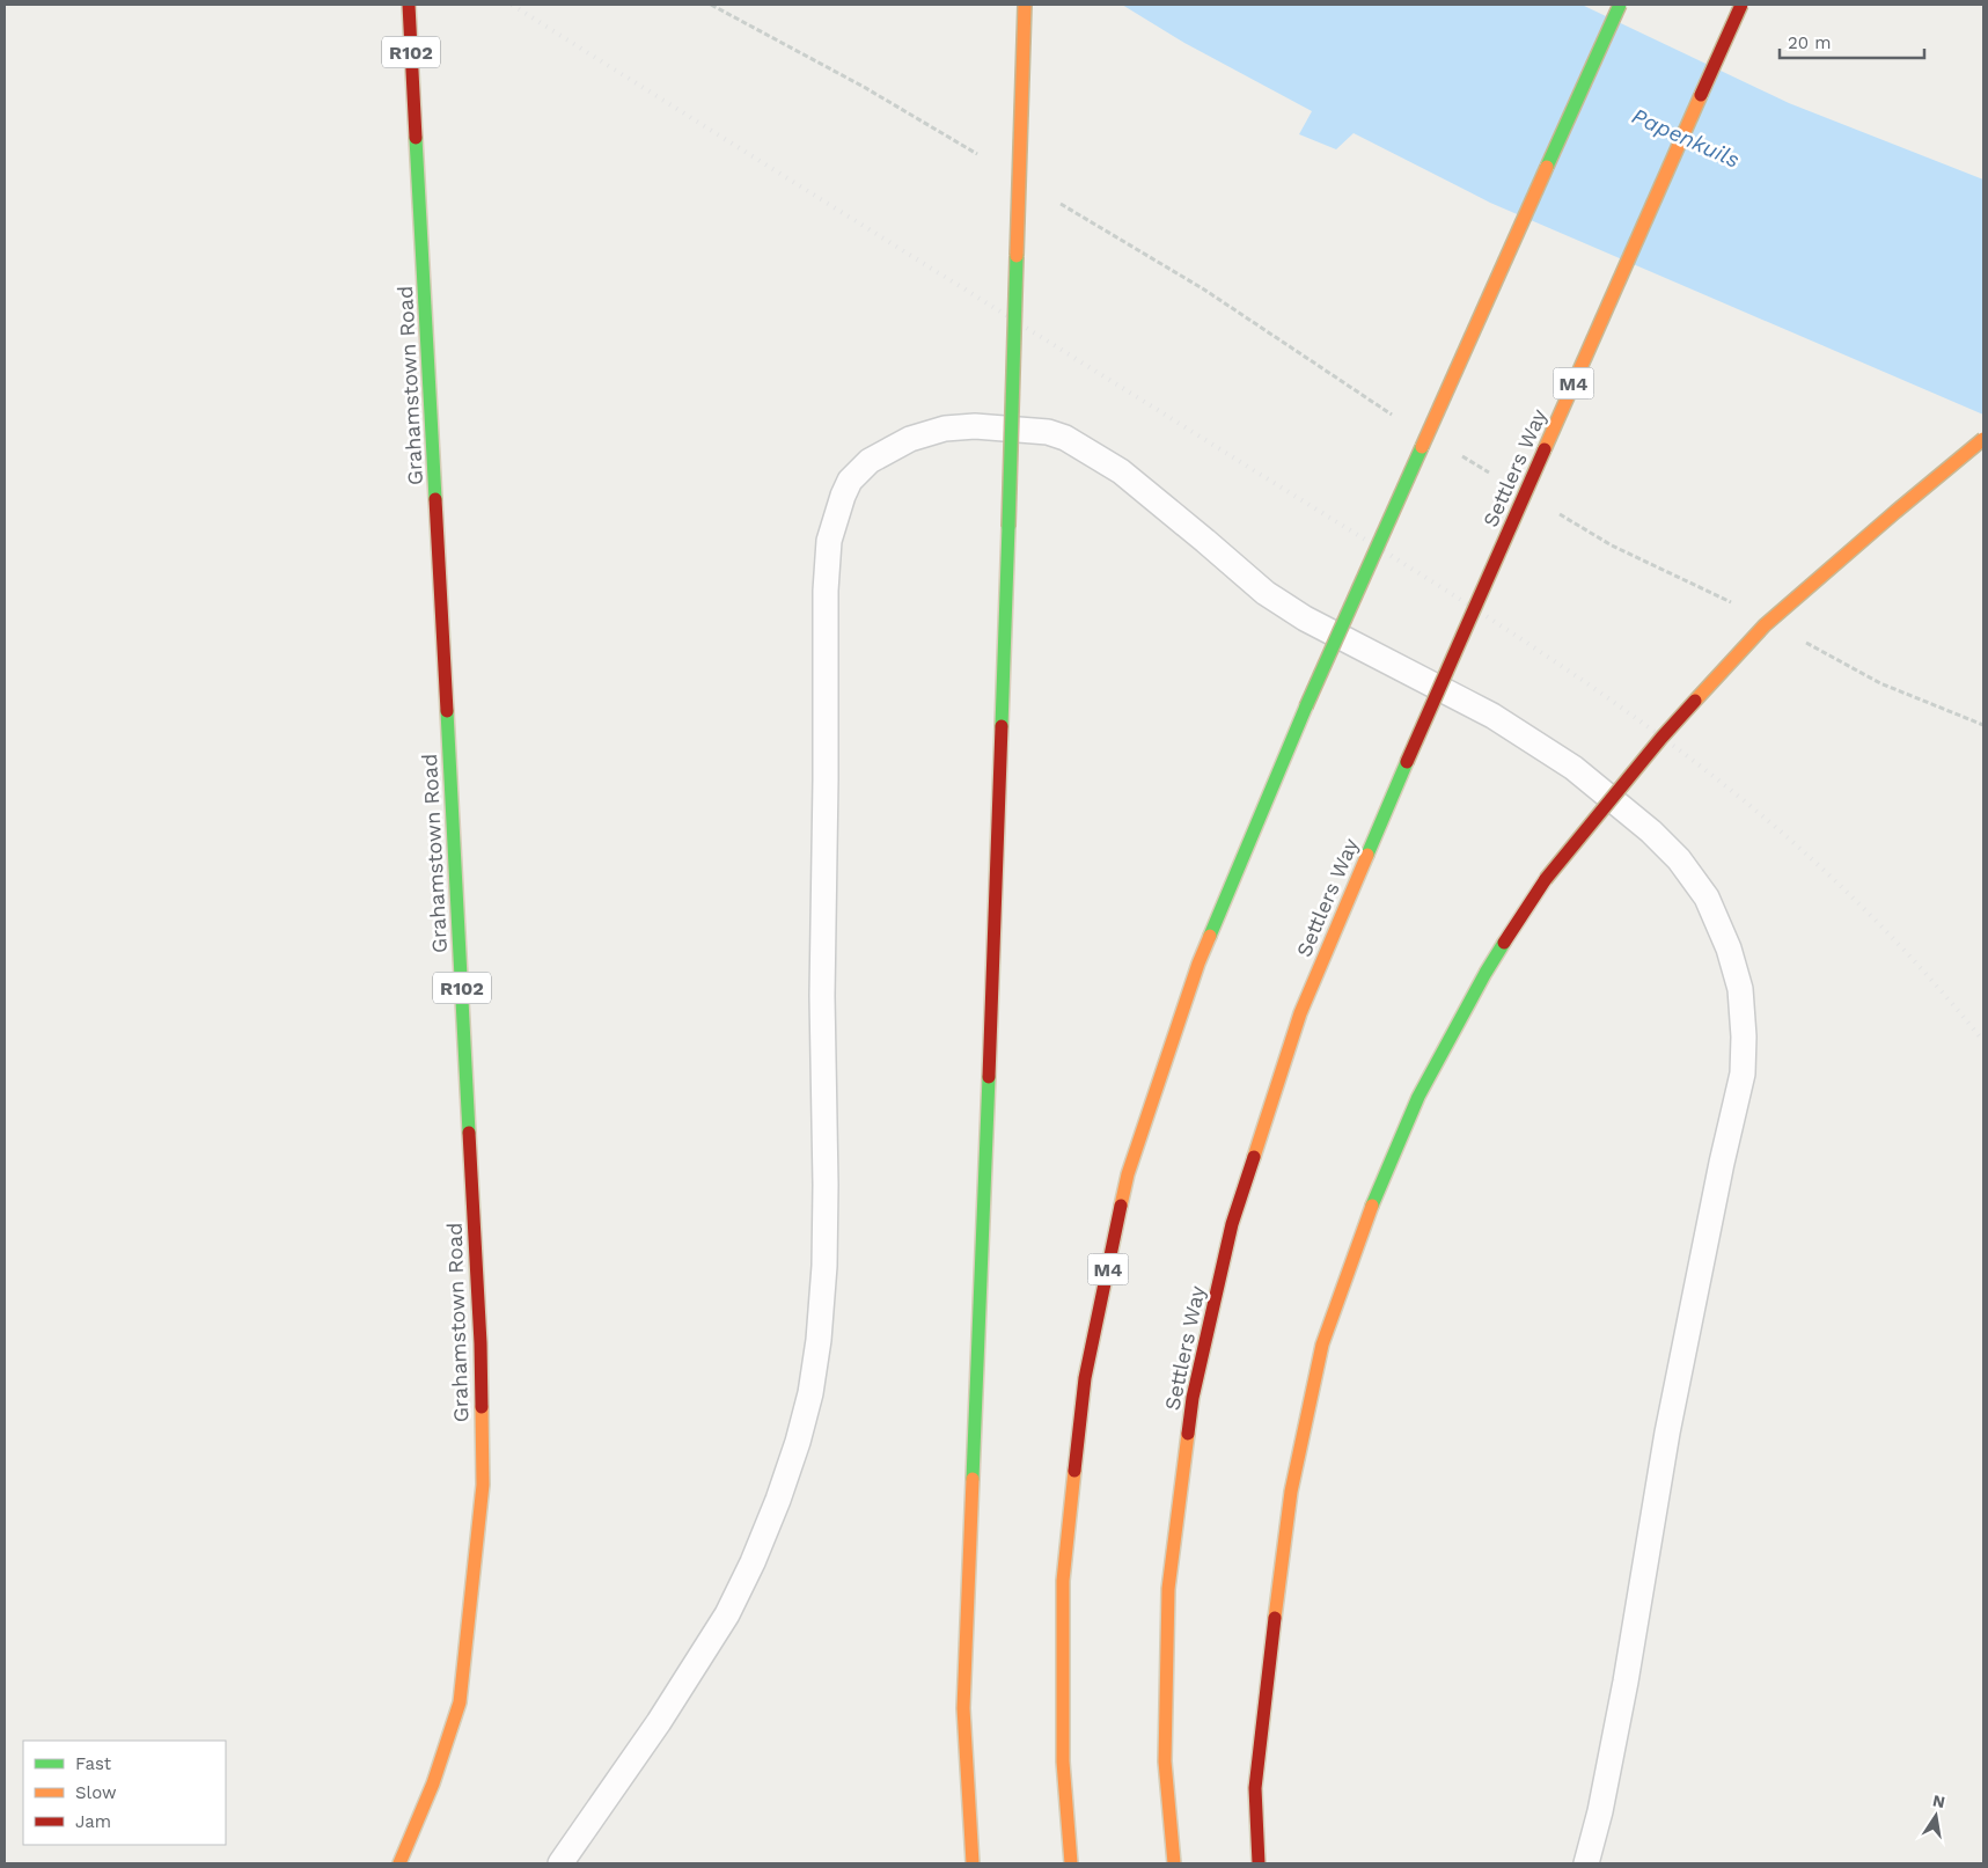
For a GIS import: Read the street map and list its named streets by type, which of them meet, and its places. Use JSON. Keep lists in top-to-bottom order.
{
  "streets": {
    "main road": [
      "R102",
      "M4",
      "Grahamstown Road",
      "Settlers Way"
    ]
  },
  "water": ["Papenkuils"],
  "legend": ["Fast", "Slow", "Jam"],
  "scale_bar": "20 m",
  "north": "top"
}
